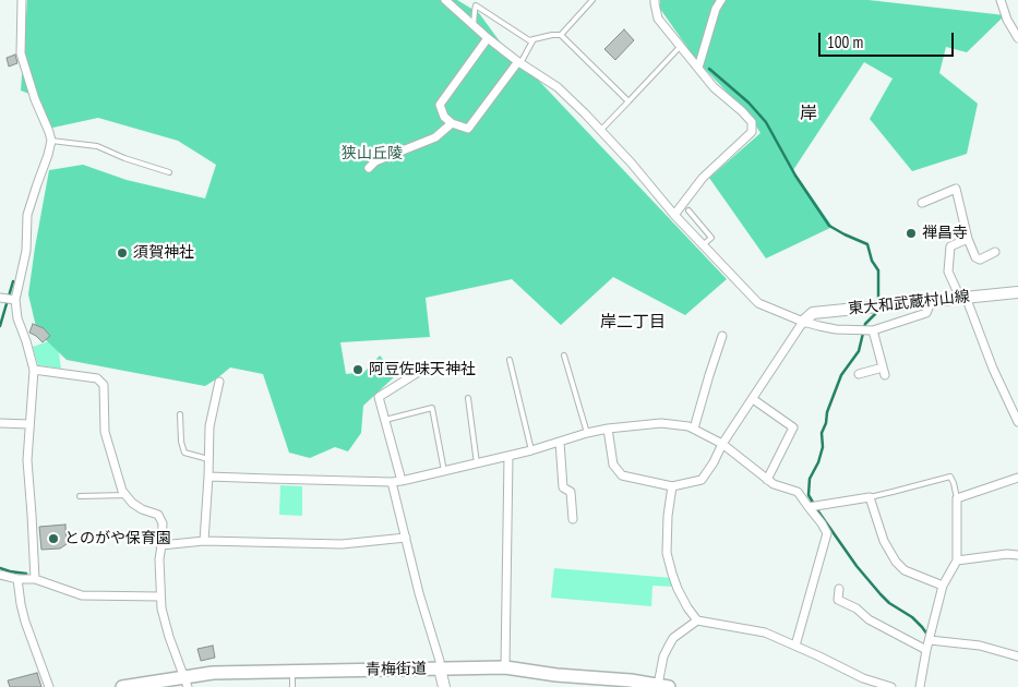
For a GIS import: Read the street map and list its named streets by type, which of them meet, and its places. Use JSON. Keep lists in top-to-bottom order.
{
  "streets": {
    "main road": ["青梅街道"],
    "street": ["東大和武蔵村山線"]
  },
  "districts": ["岸", "岸二丁目"],
  "parks": ["狭山丘陵"],
  "places": [
    "禅昌寺",
    "須賀神社",
    "阿豆佐味天神社",
    "とのがや保育園"
  ],
  "scale_bar": "100 m"
}
